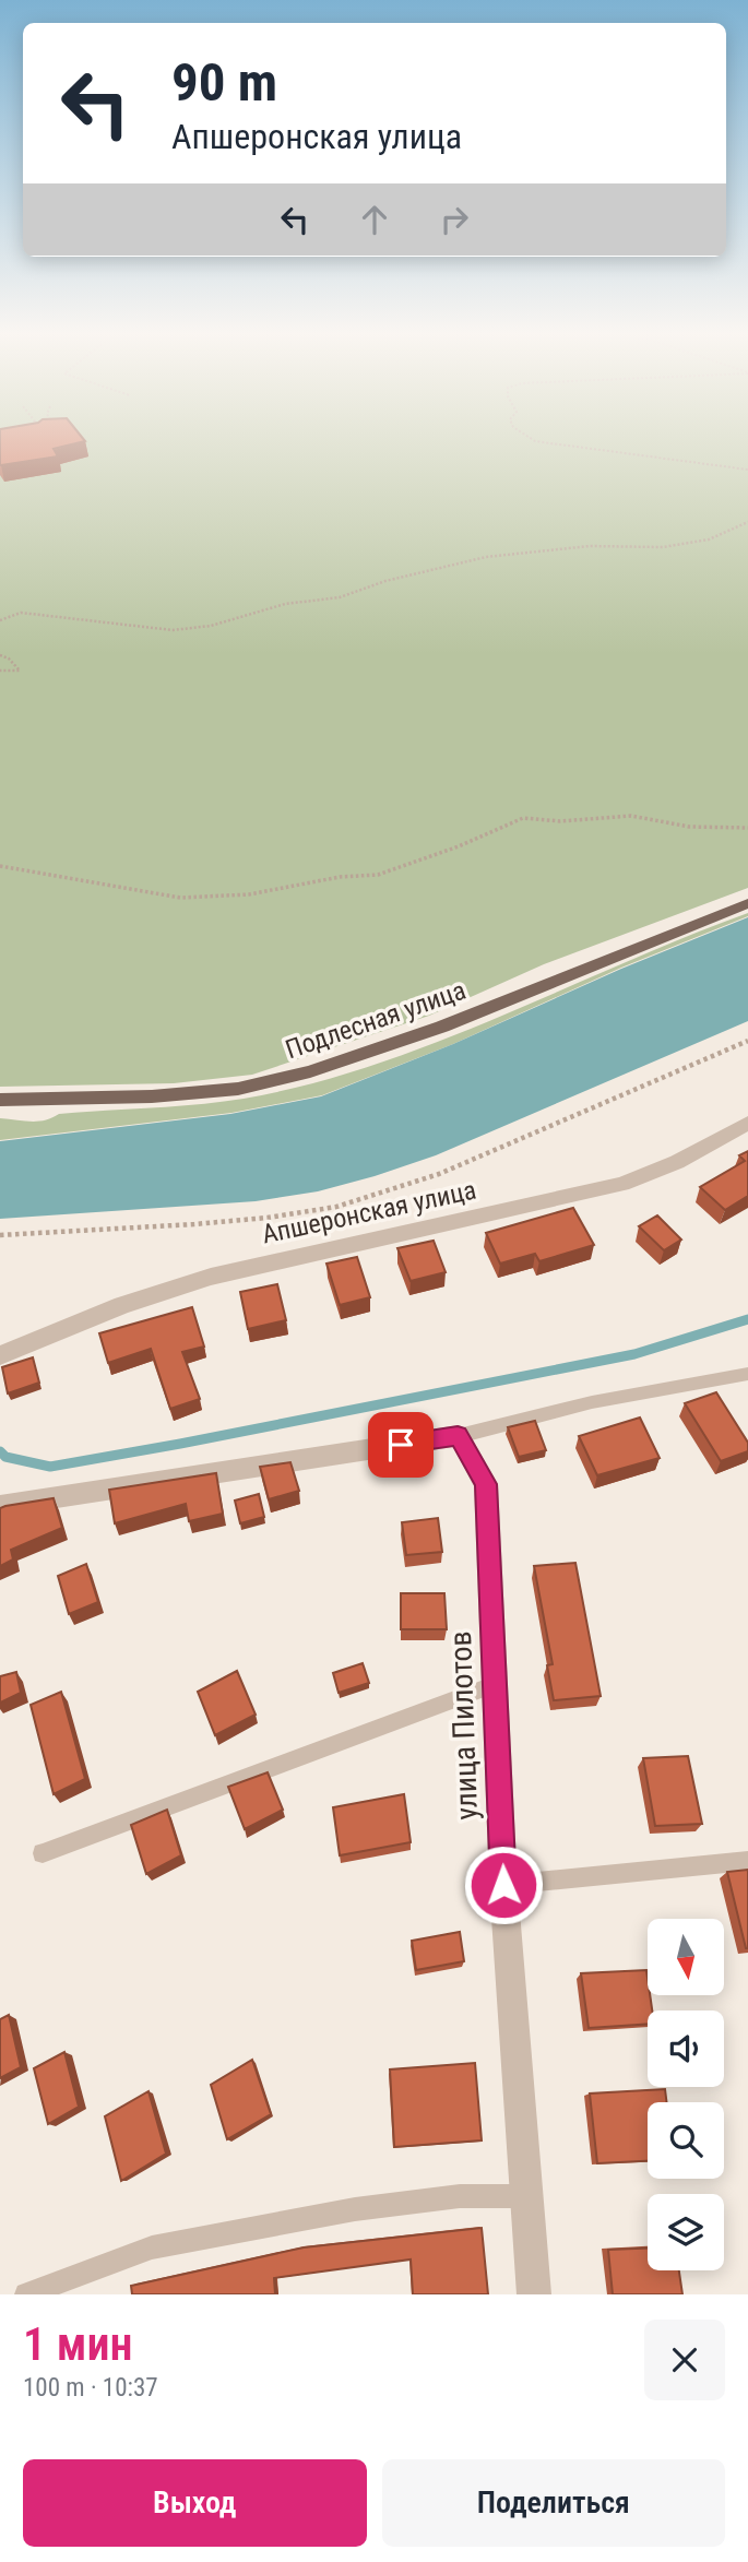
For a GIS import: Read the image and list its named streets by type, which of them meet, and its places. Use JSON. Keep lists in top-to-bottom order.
{
  "streets": {
    "main road": ["Подлесная улица"],
    "street": ["Апшеронская улица", "улица Пилотов"]
  },
  "north": "bottom",
  "page": {
    "turn": ["90 m", "Апшеронская улица"],
    "heading": ["1 мин", "100 m · 10:37"],
    "buttons": ["Выход", "Поделиться"]
  }
}
